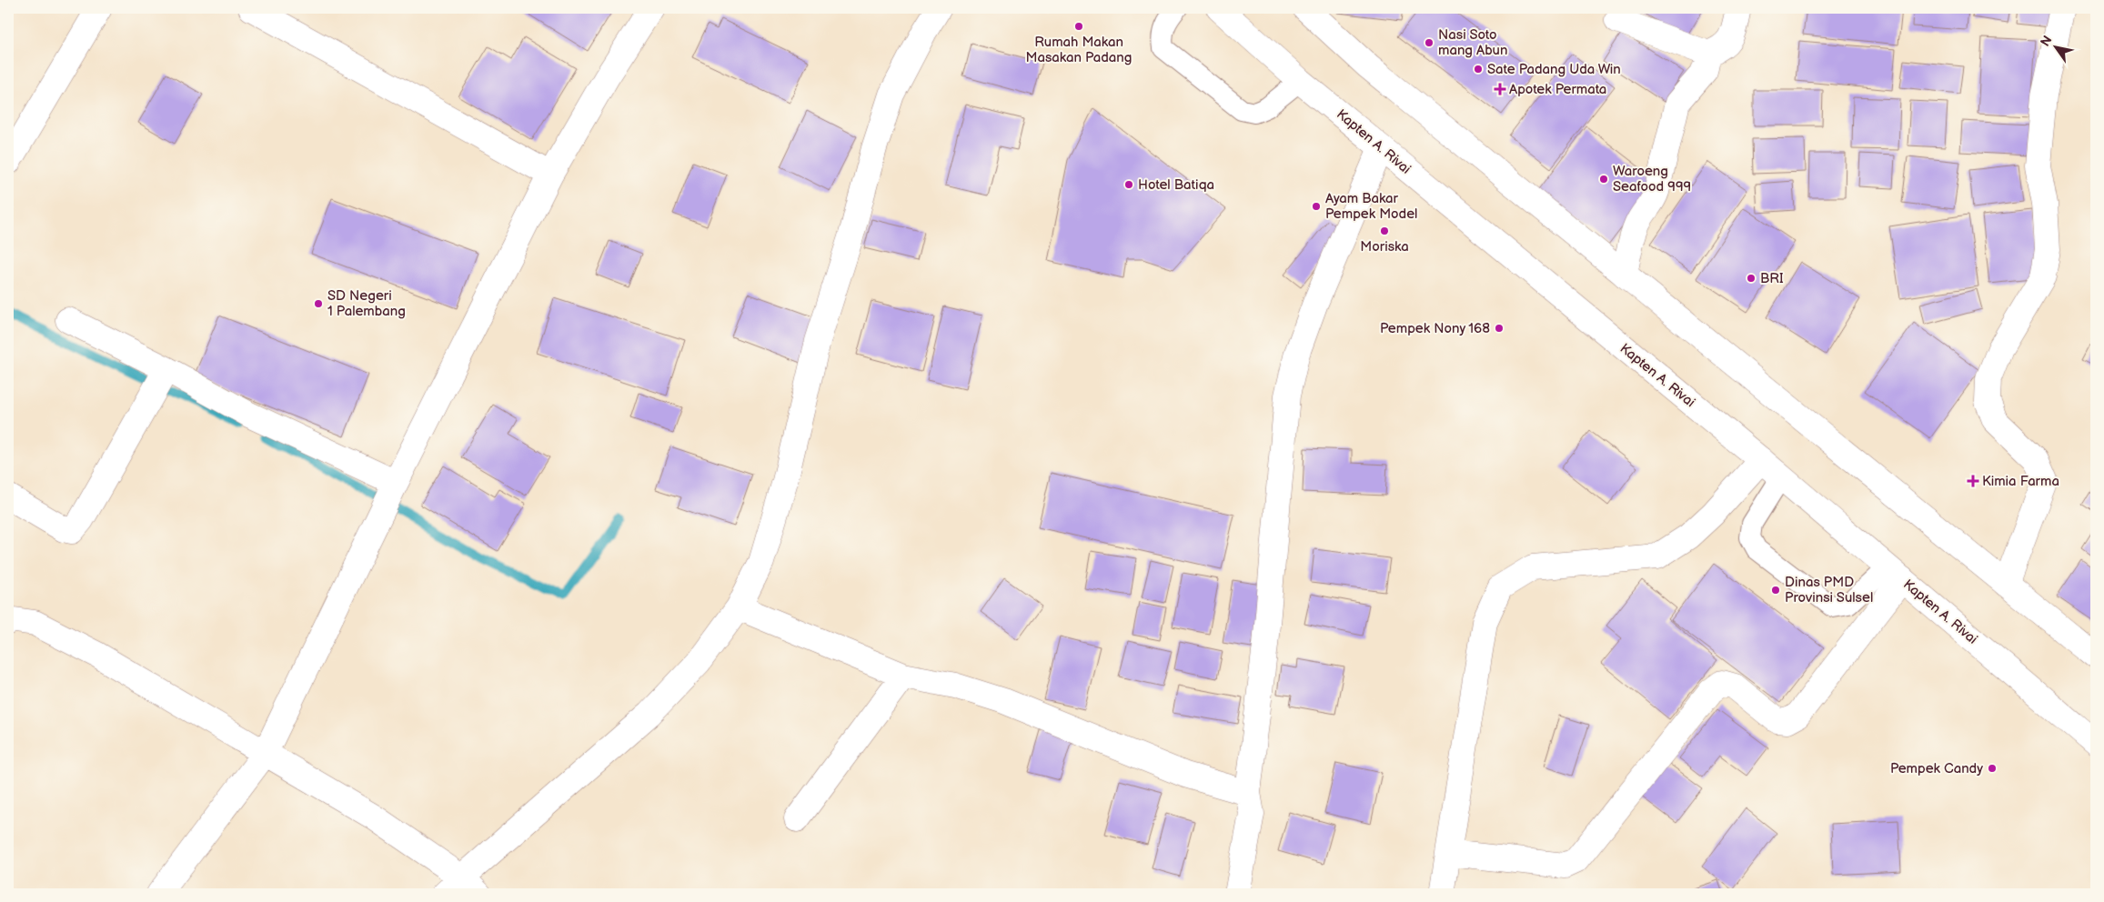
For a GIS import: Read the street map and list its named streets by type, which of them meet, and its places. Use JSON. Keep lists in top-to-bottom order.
{
  "streets": {
    "street": ["Kapten A. Rivai"]
  },
  "places": {
    "other": [
      "Rumah Makan Masakan Padang",
      "Nasi Soto mang Abun",
      "Sate Padang Uda Win",
      "Waroeng Seafood 999",
      "Hotel Batiqa",
      "Ayam Bakar Pempek Model",
      "Moriska",
      "BRI",
      "SD Negeri 1 Palembang",
      "Pempek Nony 168",
      "Dinas PMD Provinsi Sulsel",
      "Pempek Candy"
    ],
    "health": ["Apotek Permata", "Kimia Farma"]
  },
  "north": "top left"
}
